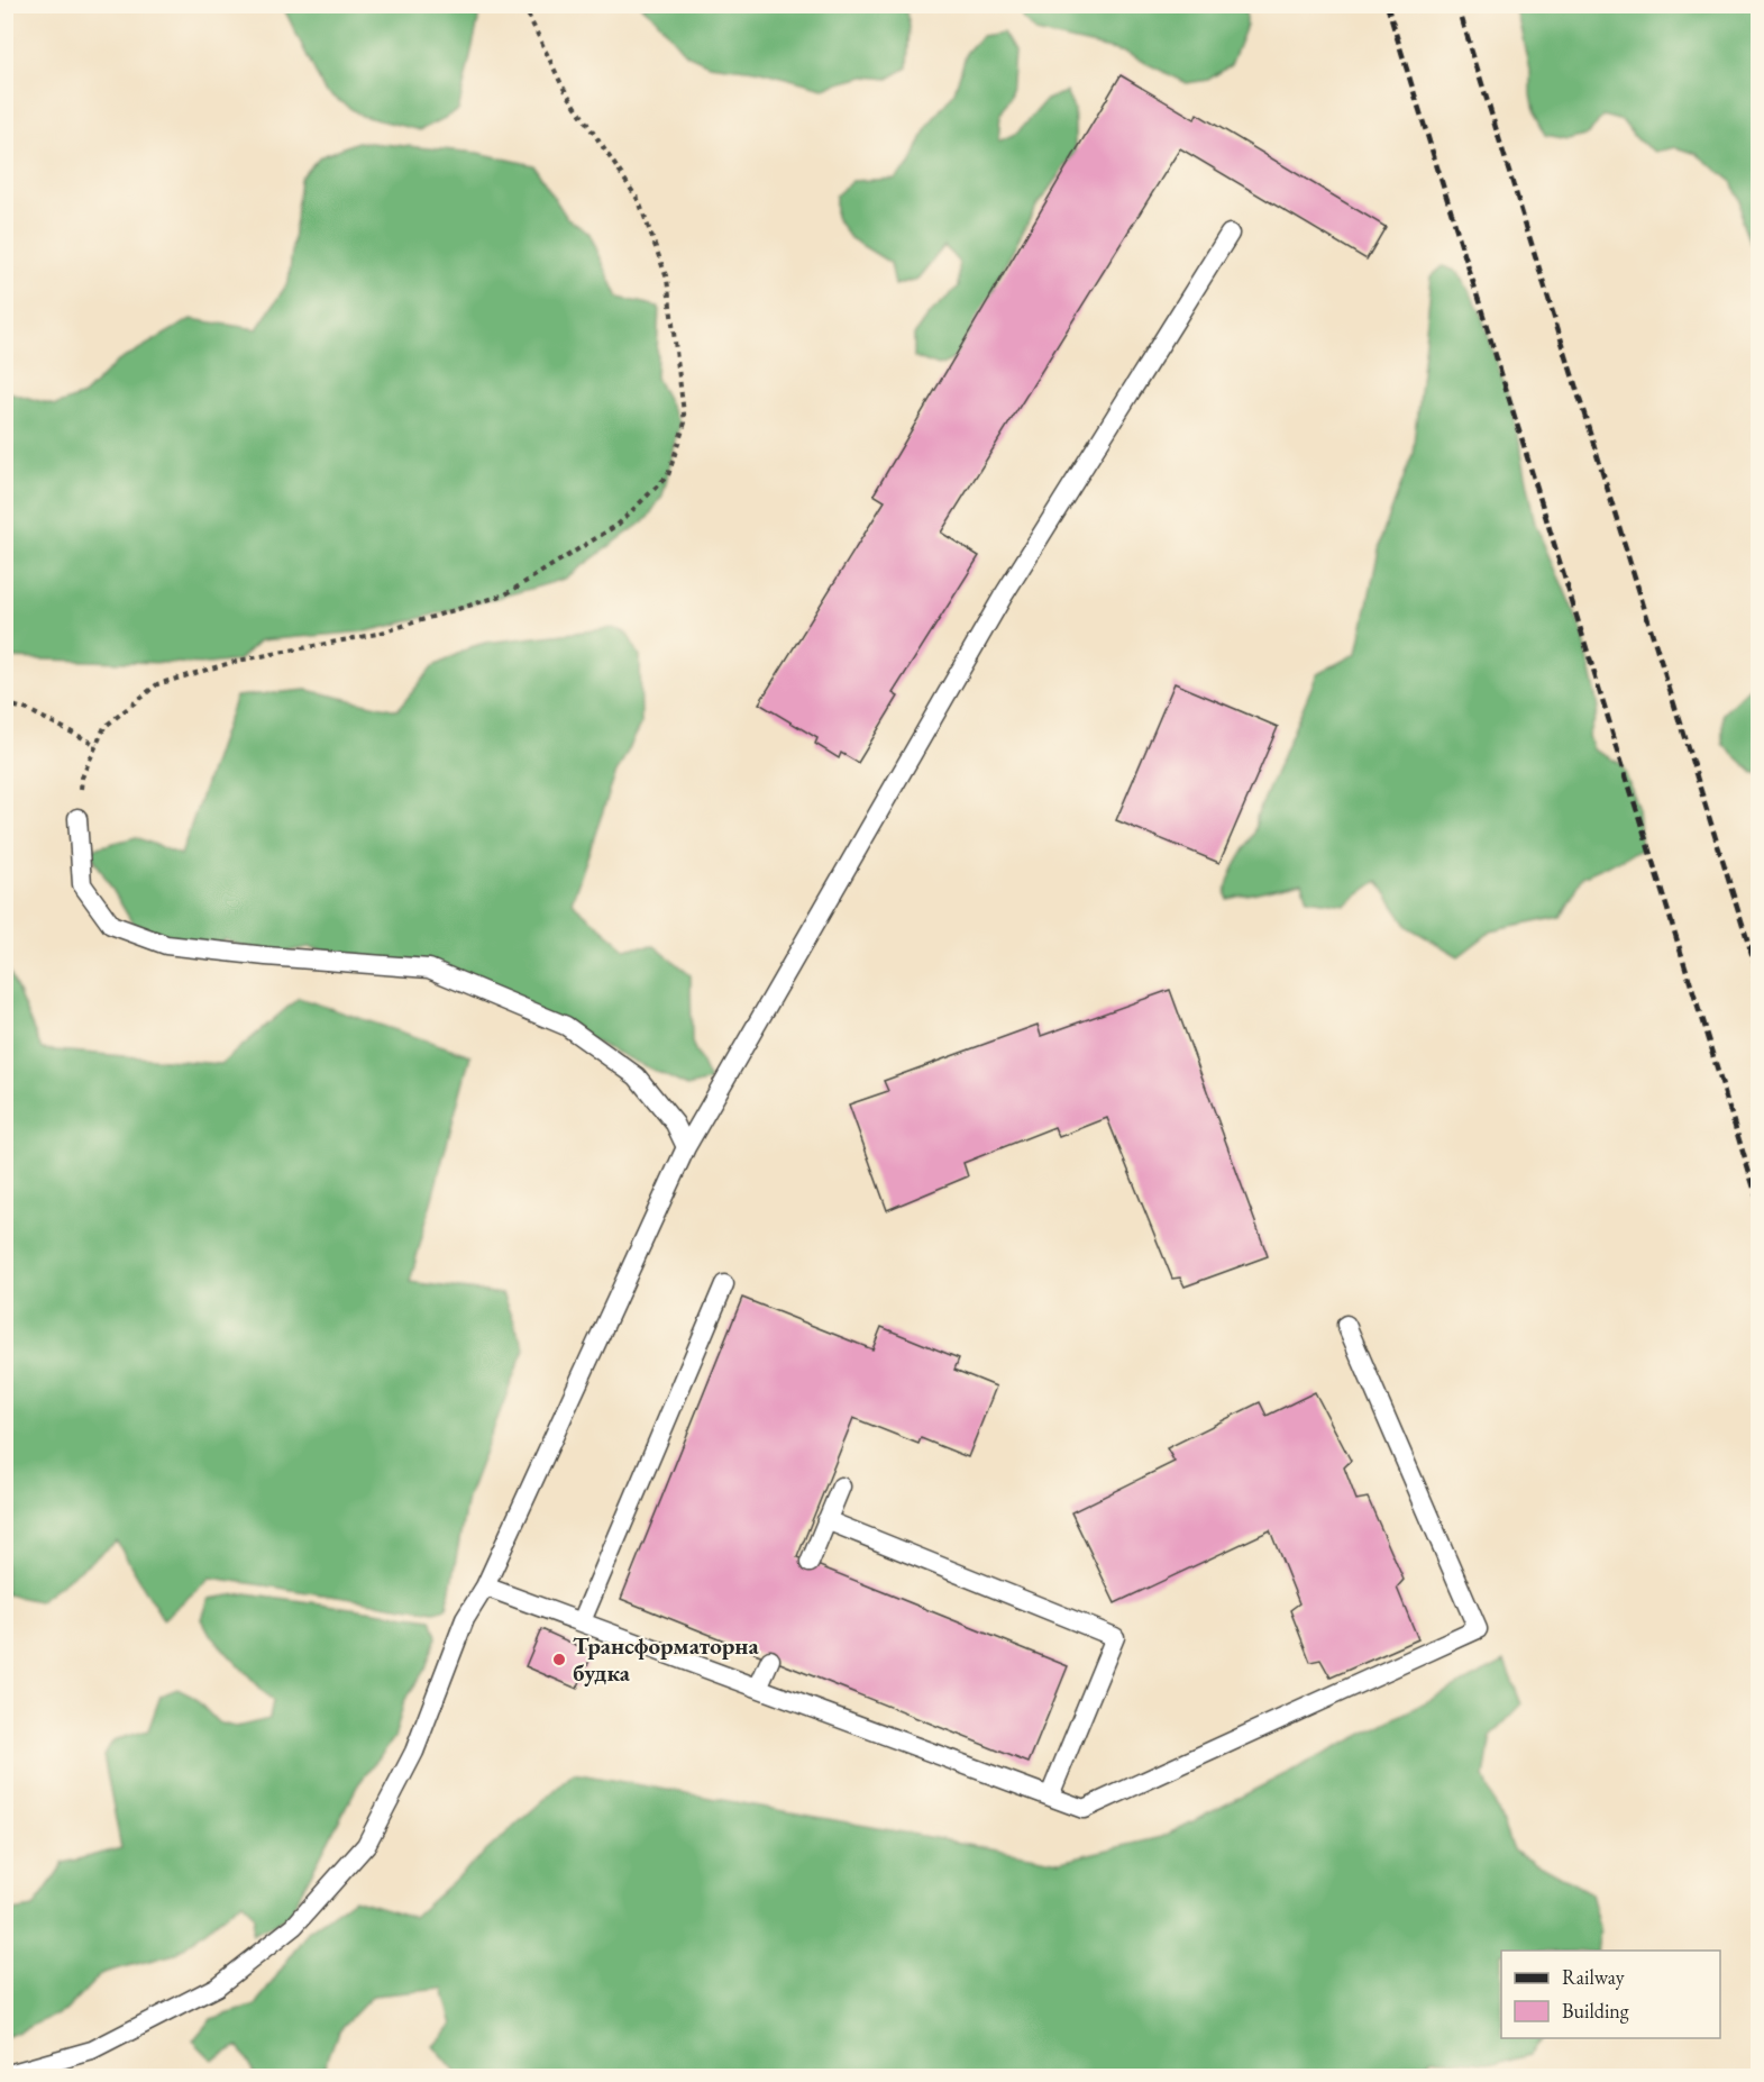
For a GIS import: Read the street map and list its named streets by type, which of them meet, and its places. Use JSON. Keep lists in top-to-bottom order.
{
  "places": ["Трансформаторна будка"],
  "legend": ["Railway", "Building"]
}
